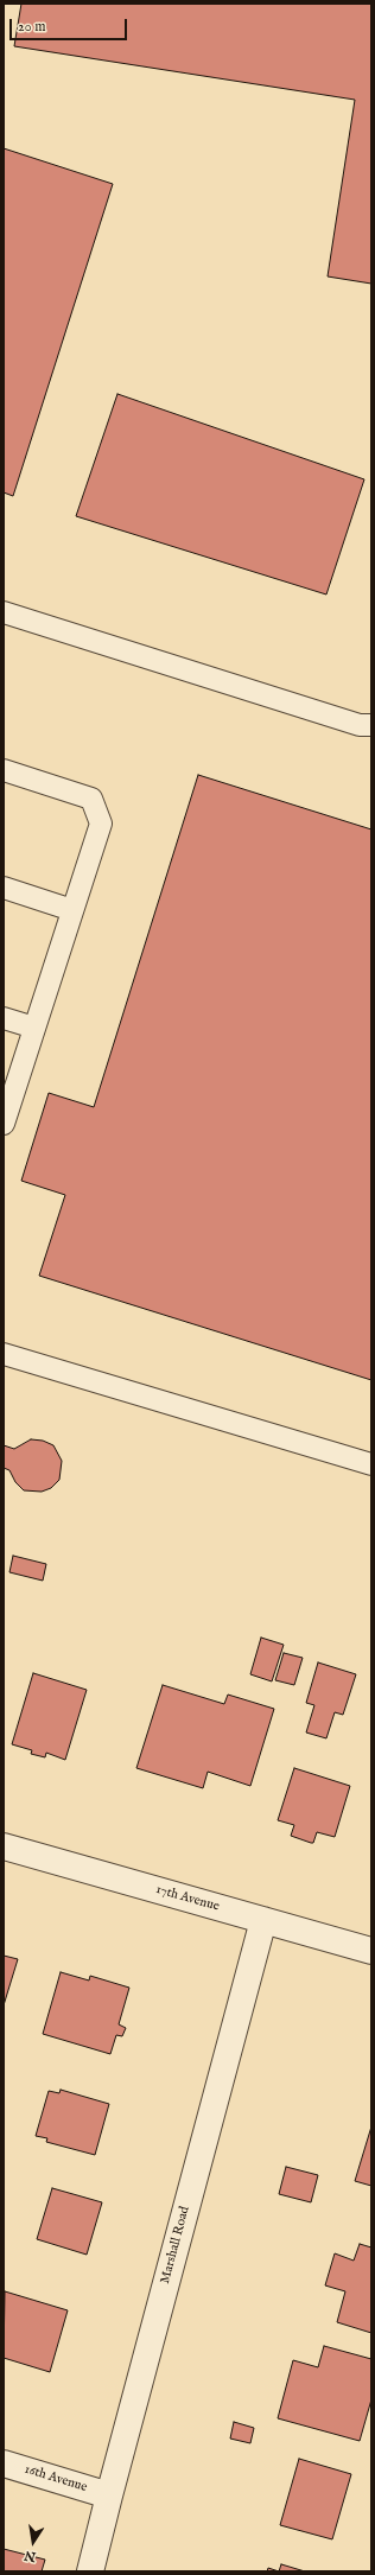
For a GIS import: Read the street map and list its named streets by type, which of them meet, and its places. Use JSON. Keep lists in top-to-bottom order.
{
  "streets": {
    "street": ["17th Avenue", "Marshall Road", "16th Avenue"]
  },
  "crossings": [
    ["17th Avenue", "Marshall Road"],
    ["Marshall Road", "16th Avenue"]
  ],
  "scale_bar": "20 m",
  "north": "bottom"
}
